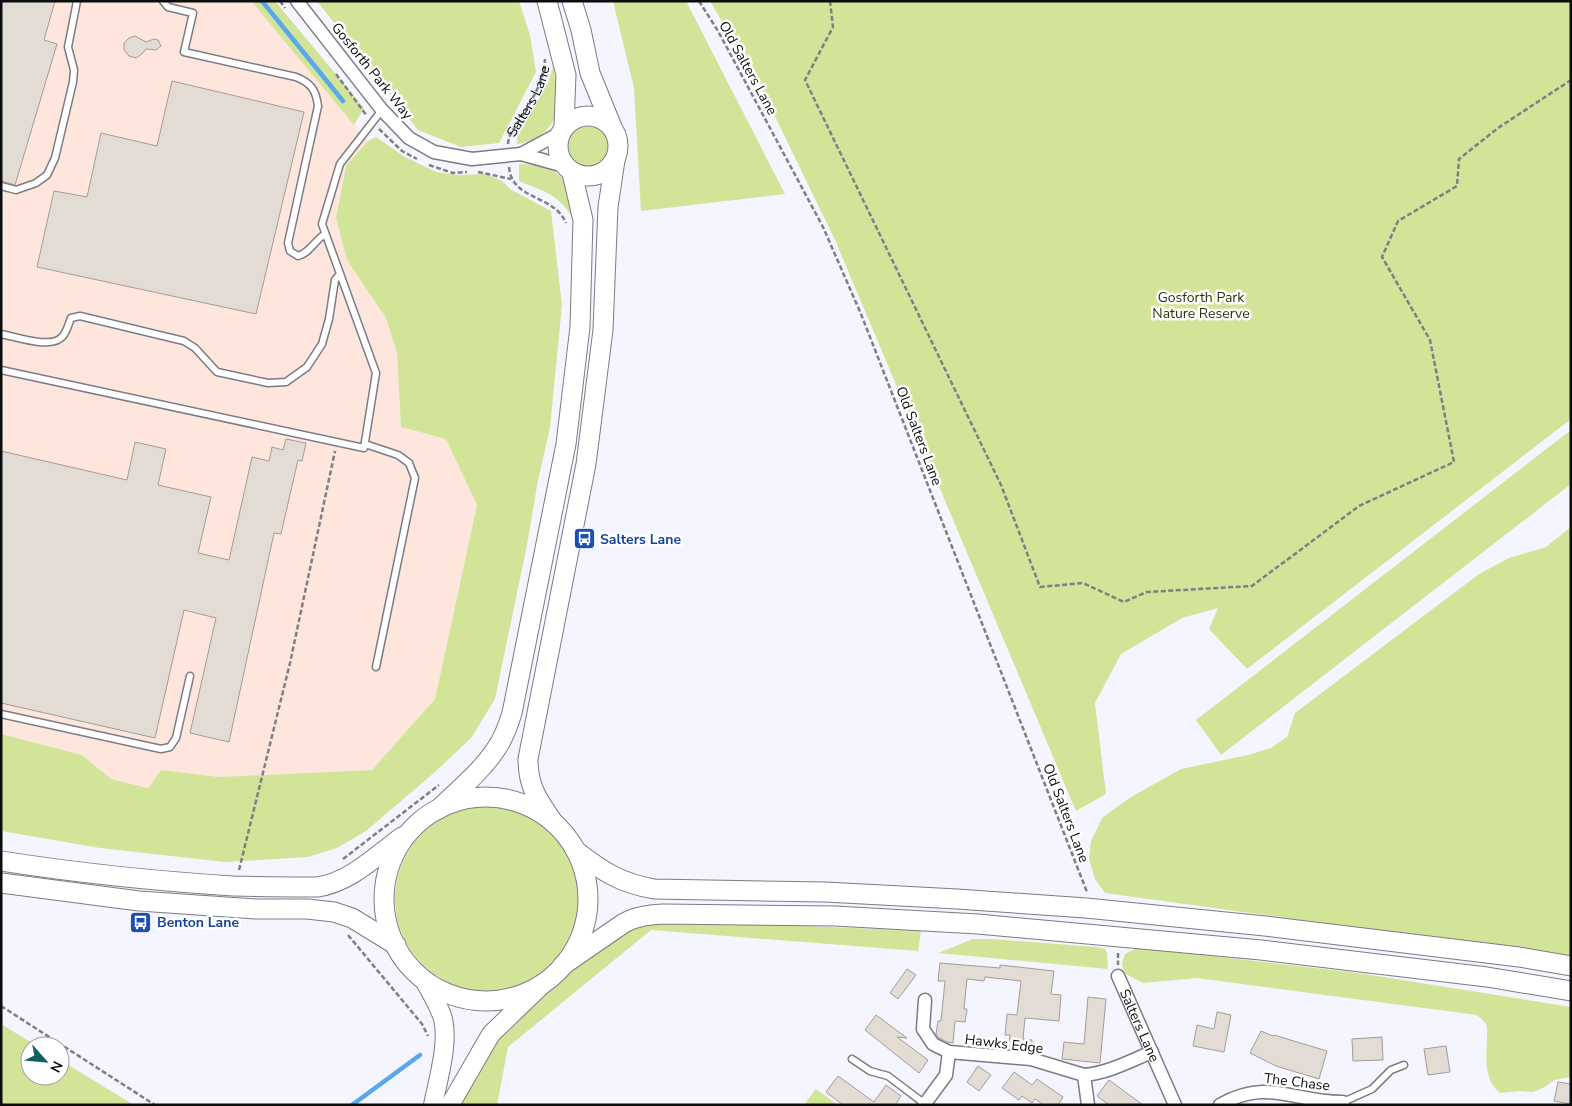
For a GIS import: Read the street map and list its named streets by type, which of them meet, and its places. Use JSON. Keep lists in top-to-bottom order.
{
  "streets": {
    "main road": ["Salters Lane"],
    "street": ["Gosforth Park Way", "Hawks Edge", "The Chase"],
    "path": ["Old Salters Lane"]
  },
  "crossings": [
    ["Gosforth Park Way", "Salters Lane"]
  ],
  "parks": ["Gosforth Park Nature Reserve"],
  "places": {
    "bus stop": ["Salters Lane", "Benton Lane"]
  },
  "north": "bottom right"
}
